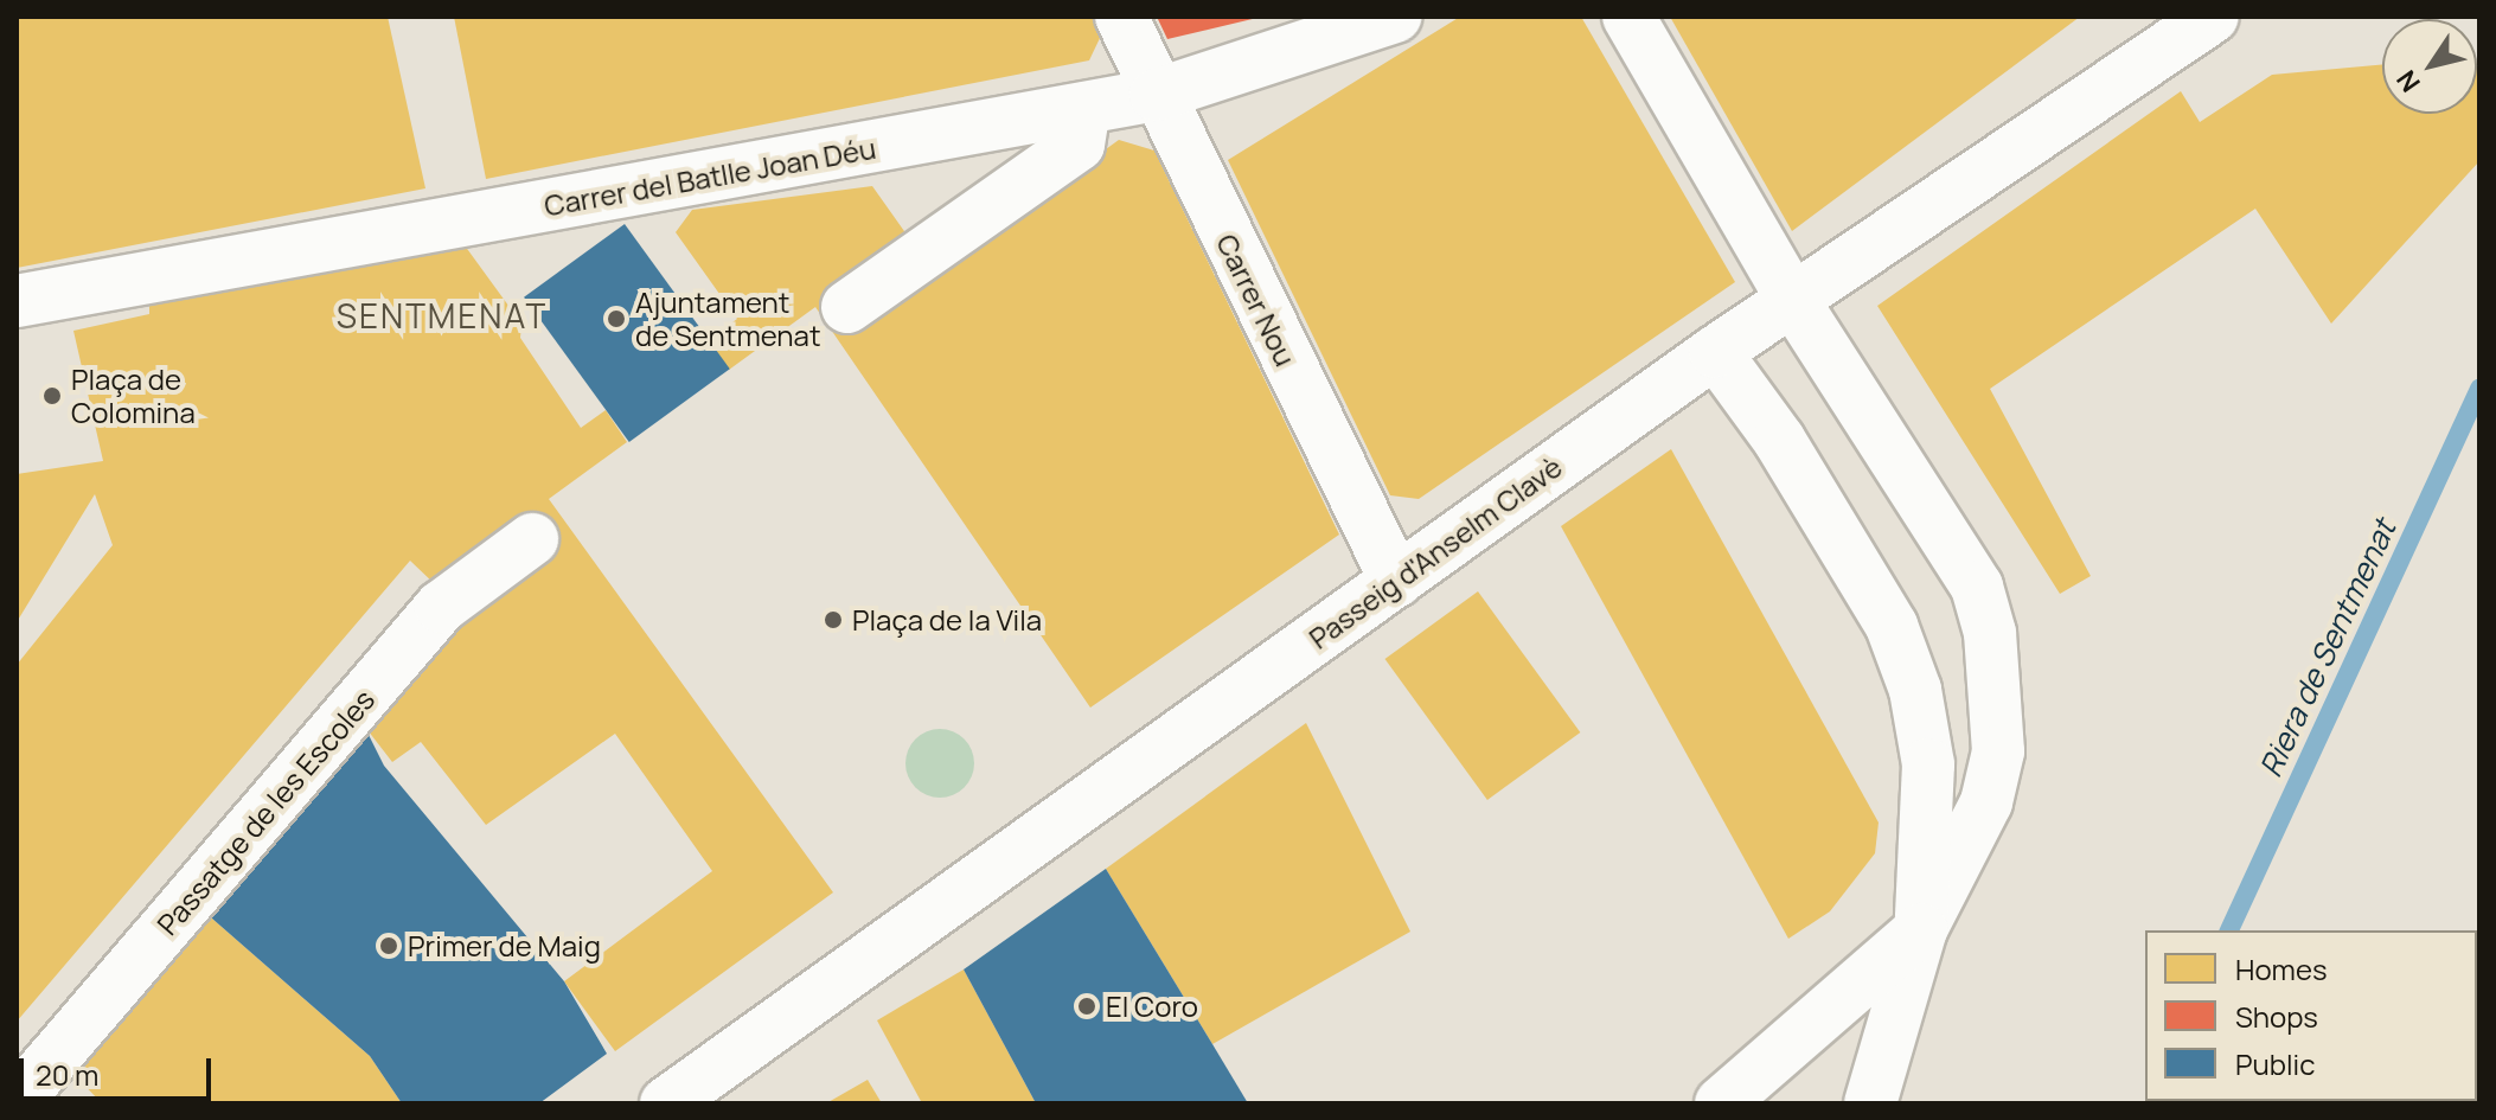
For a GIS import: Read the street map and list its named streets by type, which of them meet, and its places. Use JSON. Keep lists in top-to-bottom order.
{
  "streets": {
    "street": [
      "Carrer del Batlle Joan Déu",
      "Carrer Nou",
      "Passeig d'Anselm Clavè",
      "Passatge de les Escoles"
    ]
  },
  "crossings": [
    ["Carrer del Batlle Joan Déu", "Carrer Nou"],
    ["Carrer Nou", "Passeig d'Anselm Clavè"]
  ],
  "districts": ["SENTMENAT"],
  "water": ["Riera de Sentmenat"],
  "places": [
    "Ajuntament de Sentmenat",
    "Plaça de Colomina",
    "Plaça de la Vila",
    "Primer de Maig",
    "El Coro"
  ],
  "legend": ["Homes", "Shops", "Public"],
  "scale_bar": "20 m",
  "north": "bottom left"
}
